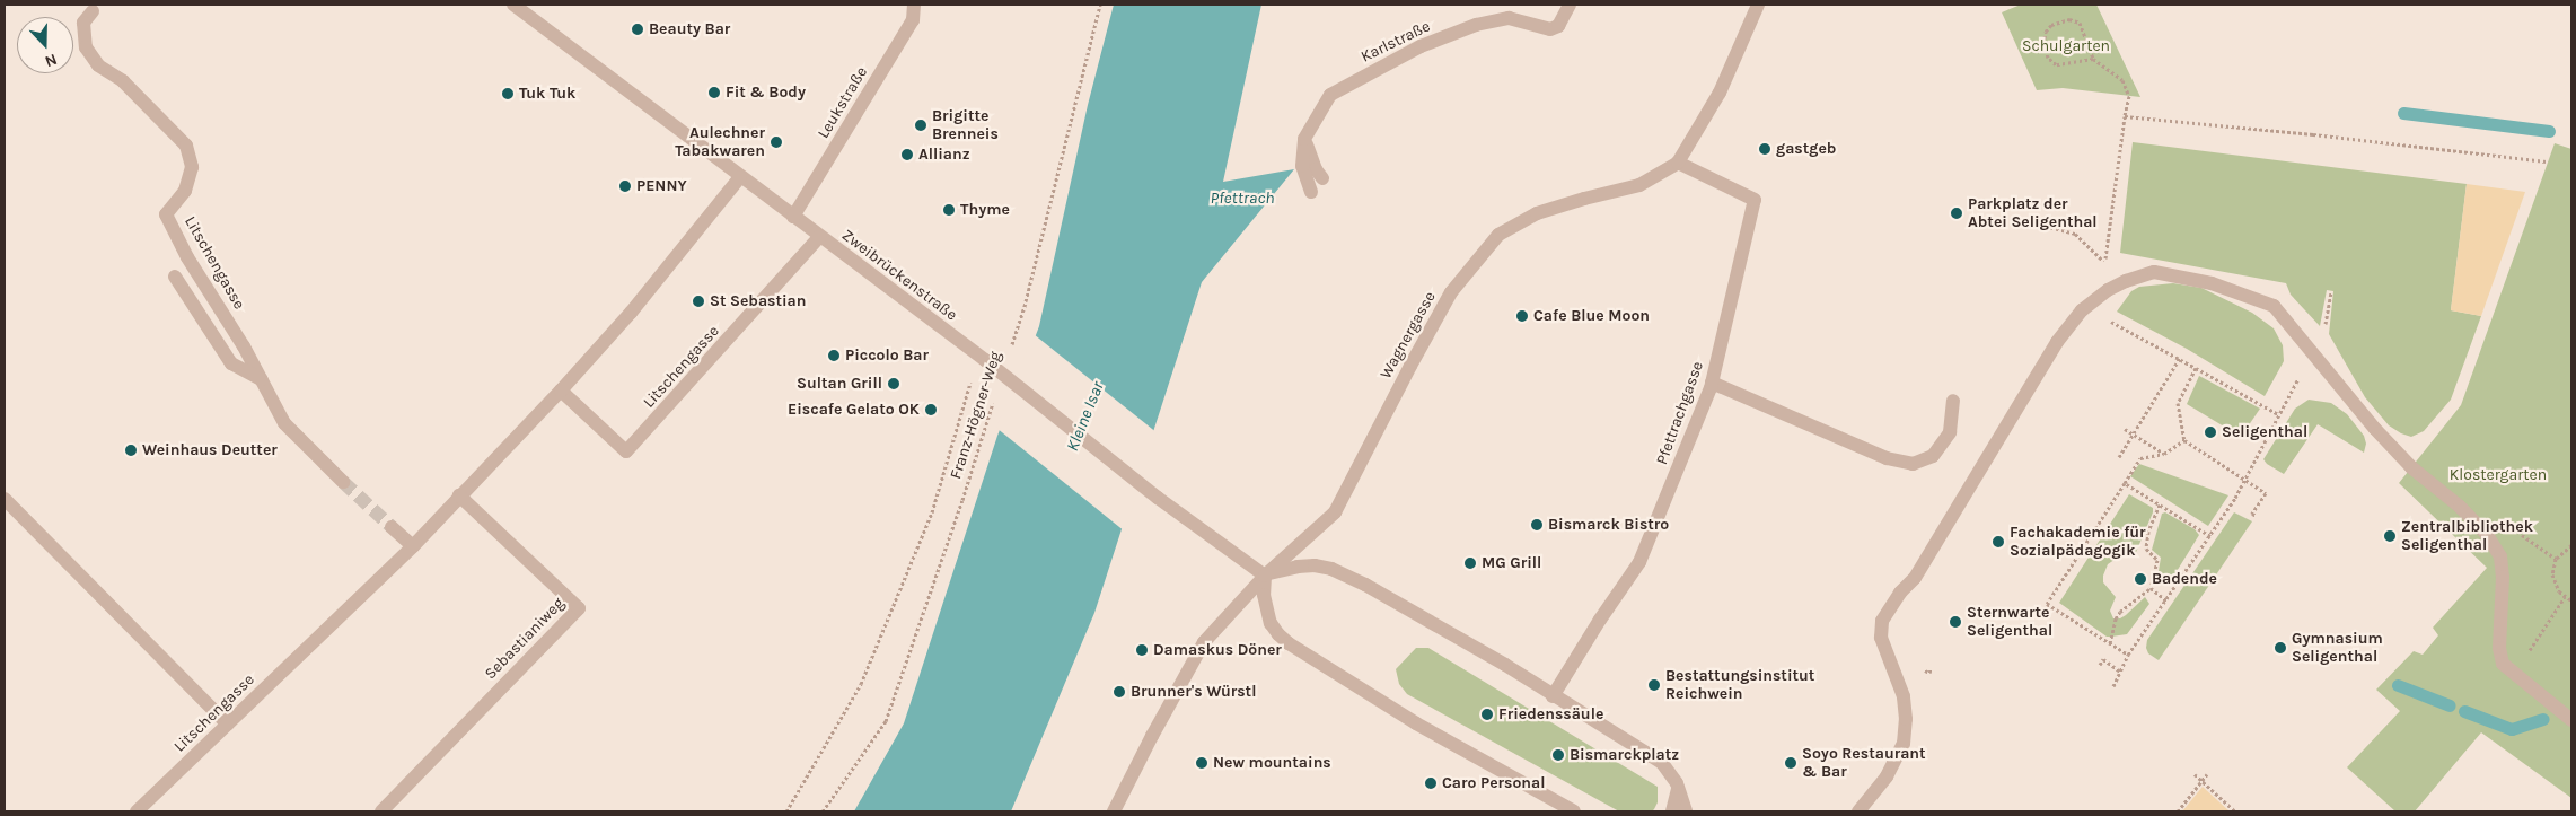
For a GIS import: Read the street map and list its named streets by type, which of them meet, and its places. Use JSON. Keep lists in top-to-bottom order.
{
  "streets": {
    "street": [
      "Karlstraße",
      "Leukstraße",
      "Litschengasse",
      "Zweibrückenstraße",
      "Wagnergasse",
      "Pfettrachgasse",
      "Sebastianiweg"
    ],
    "path": ["Franz-Högner-Weg"]
  },
  "crossings": [
    ["Leukstraße", "Zweibrückenstraße"],
    ["Litschengasse", "Zweibrückenstraße"],
    ["Litschengasse", "Sebastianiweg"],
    ["Zweibrückenstraße", "Wagnergasse"],
    ["Zweibrückenstraße", "Franz-Högner-Weg"],
    ["Wagnergasse", "Pfettrachgasse"]
  ],
  "water": ["Pfettrach", "Kleine Isar"],
  "parks": ["Schulgarten", "Klostergarten"],
  "places": [
    "Beauty Bar",
    "Fit & Body",
    "Tuk Tuk",
    "Brigitte Brenneis",
    "Aulechner Tabakwaren",
    "gastgeb",
    "Allianz",
    "PENNY",
    "Thyme",
    "Parkplatz der Abtei Seligenthal",
    "St Sebastian",
    "Cafe Blue Moon",
    "Piccolo Bar",
    "Sultan Grill",
    "Eiscafe Gelato OK",
    "Seligenthal",
    "Weinhaus Deutter",
    "Bismarck Bistro",
    "Zentralbibliothek Seligenthal",
    "Fachakademie für Sozialpädagogik",
    "MG Grill",
    "Badende",
    "Sternwarte Seligenthal",
    "Gymnasium Seligenthal",
    "Damaskus Döner",
    "Bestattungsinstitut Reichwein",
    "Brunner's Würstl",
    "Friedenssäule",
    "Bismarckplatz",
    "New mountains",
    "Soyo Restaurant & Bar",
    "Caro Personal"
  ],
  "north": "bottom"
}
